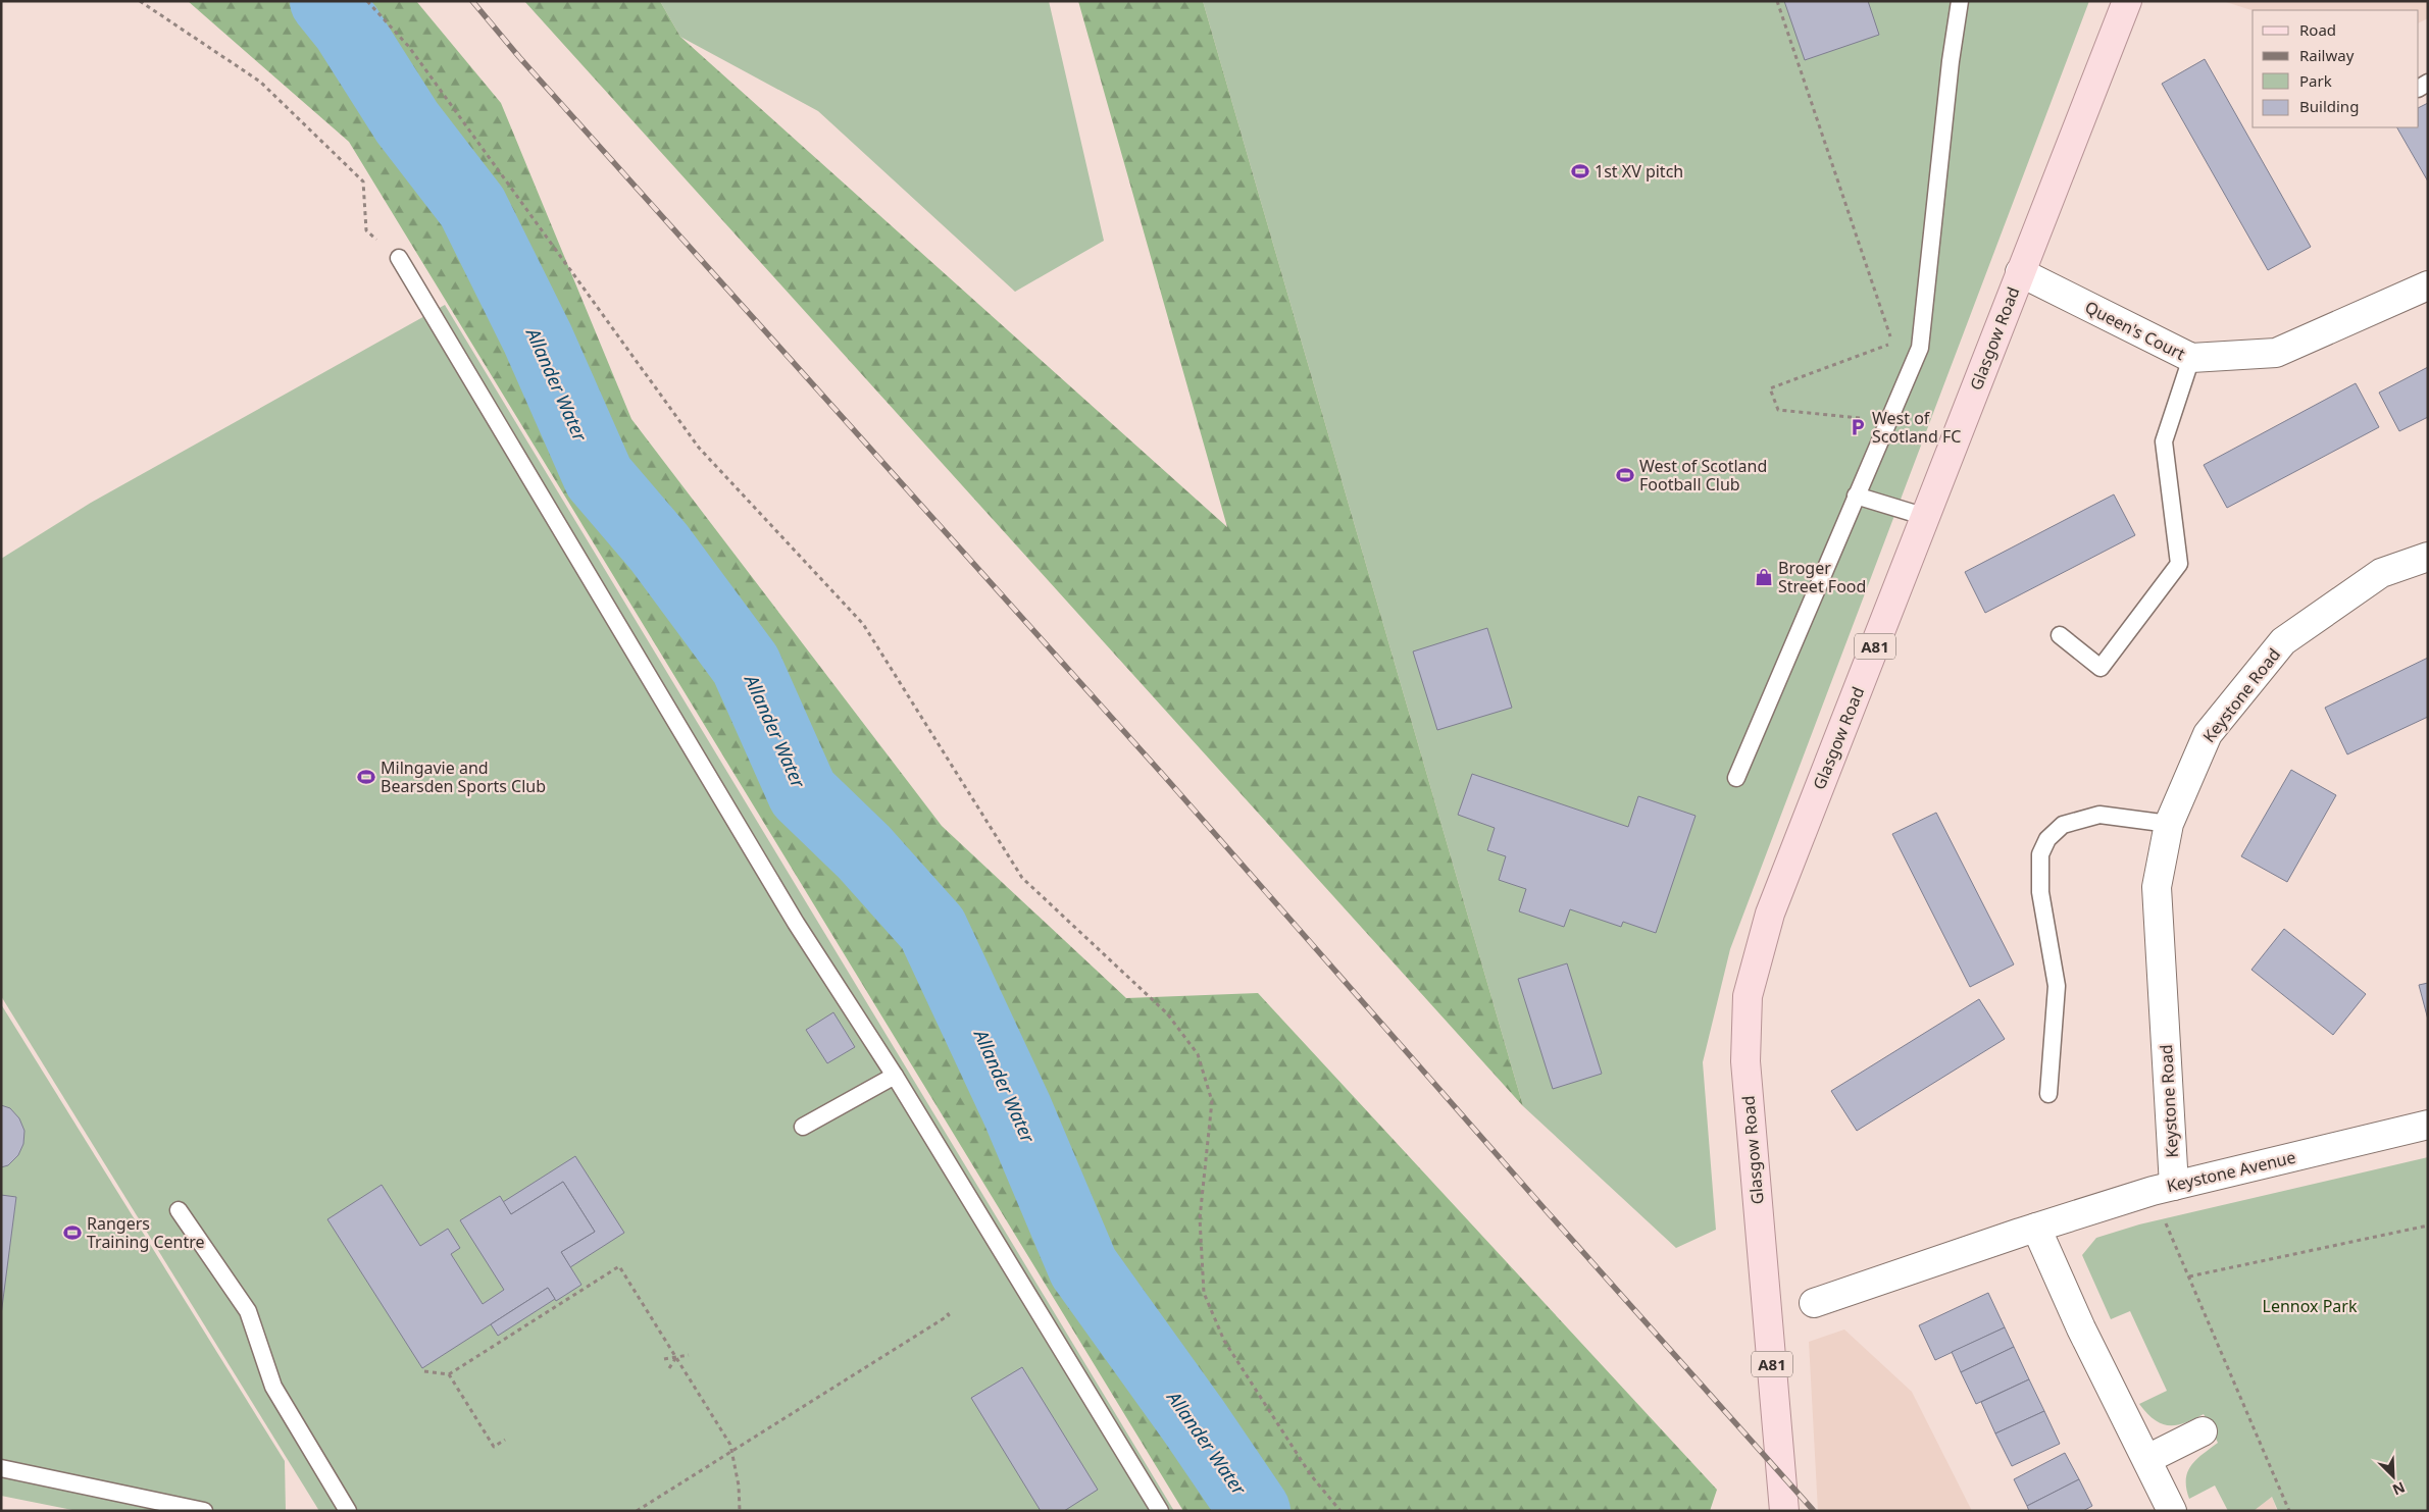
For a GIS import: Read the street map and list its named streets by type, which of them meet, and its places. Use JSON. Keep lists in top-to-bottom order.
{
  "streets": {
    "main road": ["Glasgow Road", "A81"],
    "street": ["Queen's Court", "Keystone Road", "Keystone Avenue"]
  },
  "crossings": [
    ["Queen's Court", "Glasgow Road"],
    ["Keystone Road", "Keystone Avenue"]
  ],
  "water": ["Allander Water"],
  "parks": ["Lennox Park"],
  "places": {
    "sports": [
      "1st XV pitch",
      "West of Scotland Football Club",
      "Milngavie and Bearsden Sports Club",
      "Rangers Training Centre"
    ],
    "parking": ["West of Scotland FC"],
    "shop": ["Broger Street Food"]
  },
  "legend": [
    "Road",
    "Railway",
    "Park",
    "Building"
  ],
  "north": "bottom right"
}
